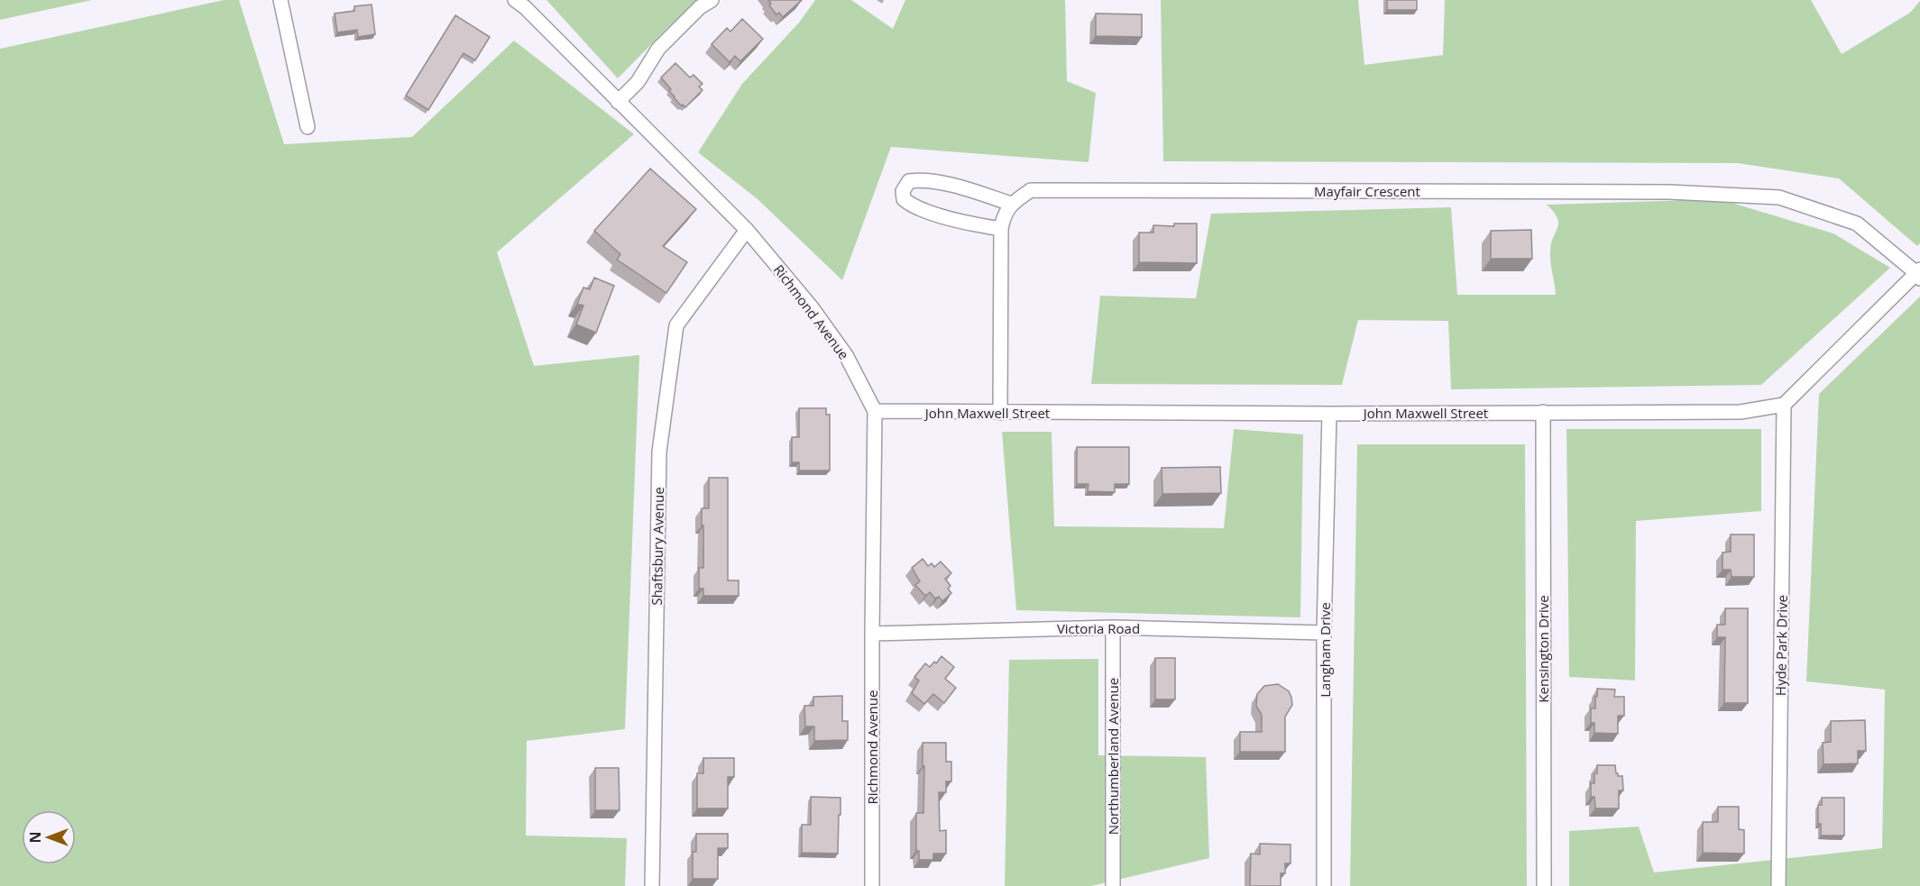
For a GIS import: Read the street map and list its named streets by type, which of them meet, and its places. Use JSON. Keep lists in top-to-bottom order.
{
  "streets": {
    "street": [
      "Mayfair Crescent",
      "Richmond Avenue",
      "John Maxwell Street",
      "Shaftsbury Avenue",
      "Victoria Road",
      "Hyde Park Drive",
      "Kensington Drive",
      "Langham Drive",
      "Northumberland Avenue"
    ]
  },
  "crossings": [
    ["Richmond Avenue", "John Maxwell Street"],
    ["Richmond Avenue", "Shaftsbury Avenue"],
    ["Richmond Avenue", "Victoria Road"],
    ["John Maxwell Street", "Hyde Park Drive"],
    ["John Maxwell Street", "Kensington Drive"],
    ["John Maxwell Street", "Langham Drive"],
    ["Victoria Road", "Langham Drive"],
    ["Victoria Road", "Northumberland Avenue"]
  ],
  "north": "left"
}
